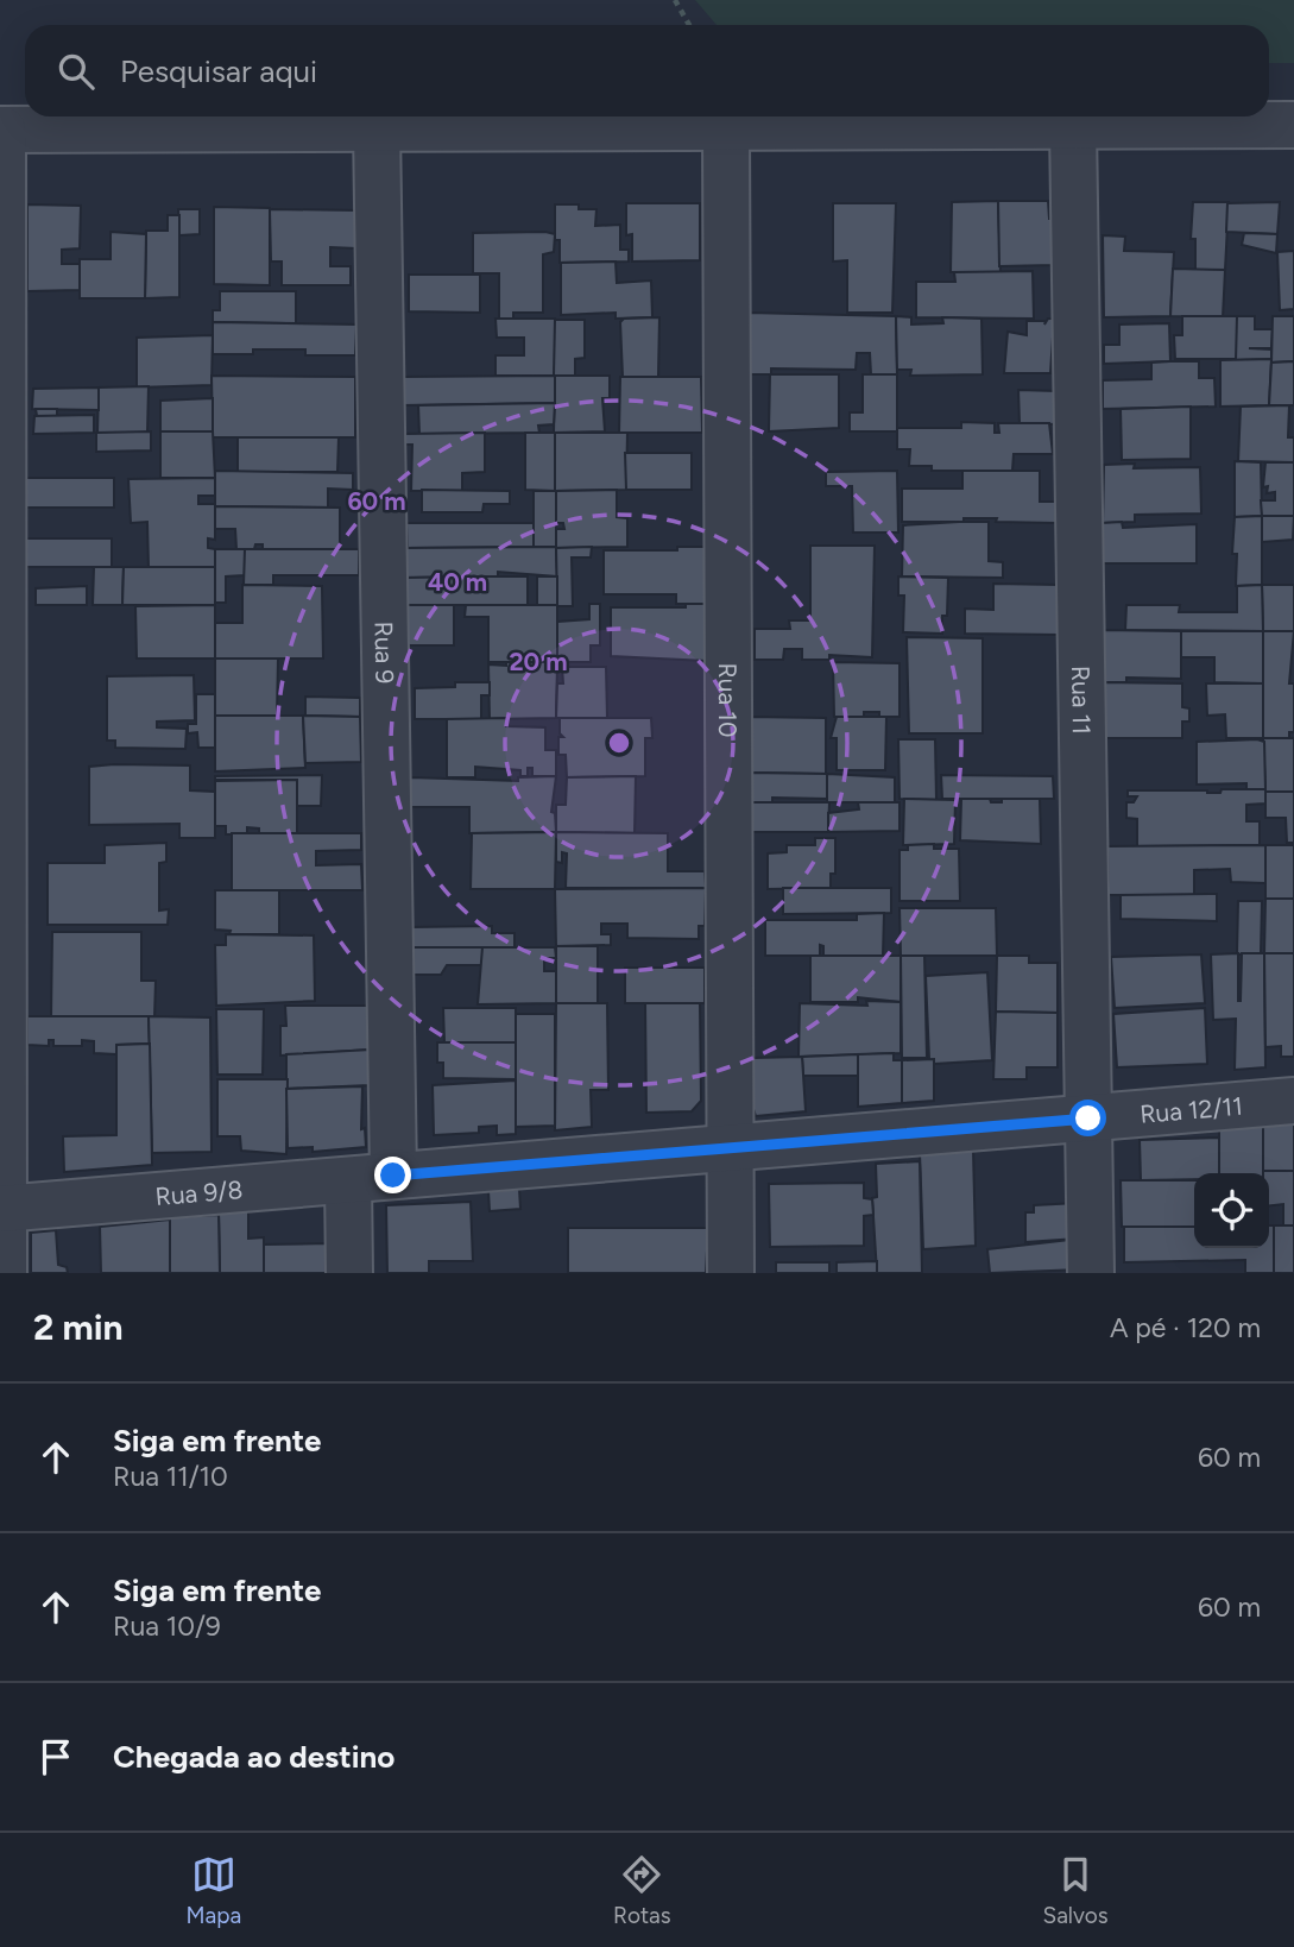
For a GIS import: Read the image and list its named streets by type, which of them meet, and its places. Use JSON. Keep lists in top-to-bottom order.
{
  "streets": {
    "street": [
      "Rua 9",
      "Rua 11",
      "Rua 10",
      "Rua 12/11",
      "Rua 9/8"
    ]
  },
  "crossings": [
    ["Rua 9", "Rua 9/8"],
    ["Rua 11", "Rua 12/11"],
    ["Rua 10", "Rua 12/11"],
    ["Rua 10", "Rua 9/8"],
    ["Rua 12/11", "Rua 9/8"]
  ],
  "page": {
    "search": "Pesquisar aqui",
    "heading": ["2 min", "A pé · 120 m"],
    "list": [
      ["Siga em frente", "Rua 11/10", "60 m"],
      ["Siga em frente", "Rua 10/9", "60 m"],
      "Chegada ao destino"
    ],
    "nav": ["Mapa", "Rotas", "Salvos"]
  },
  "rings": ["60 m", "40 m", "20 m"]
}
